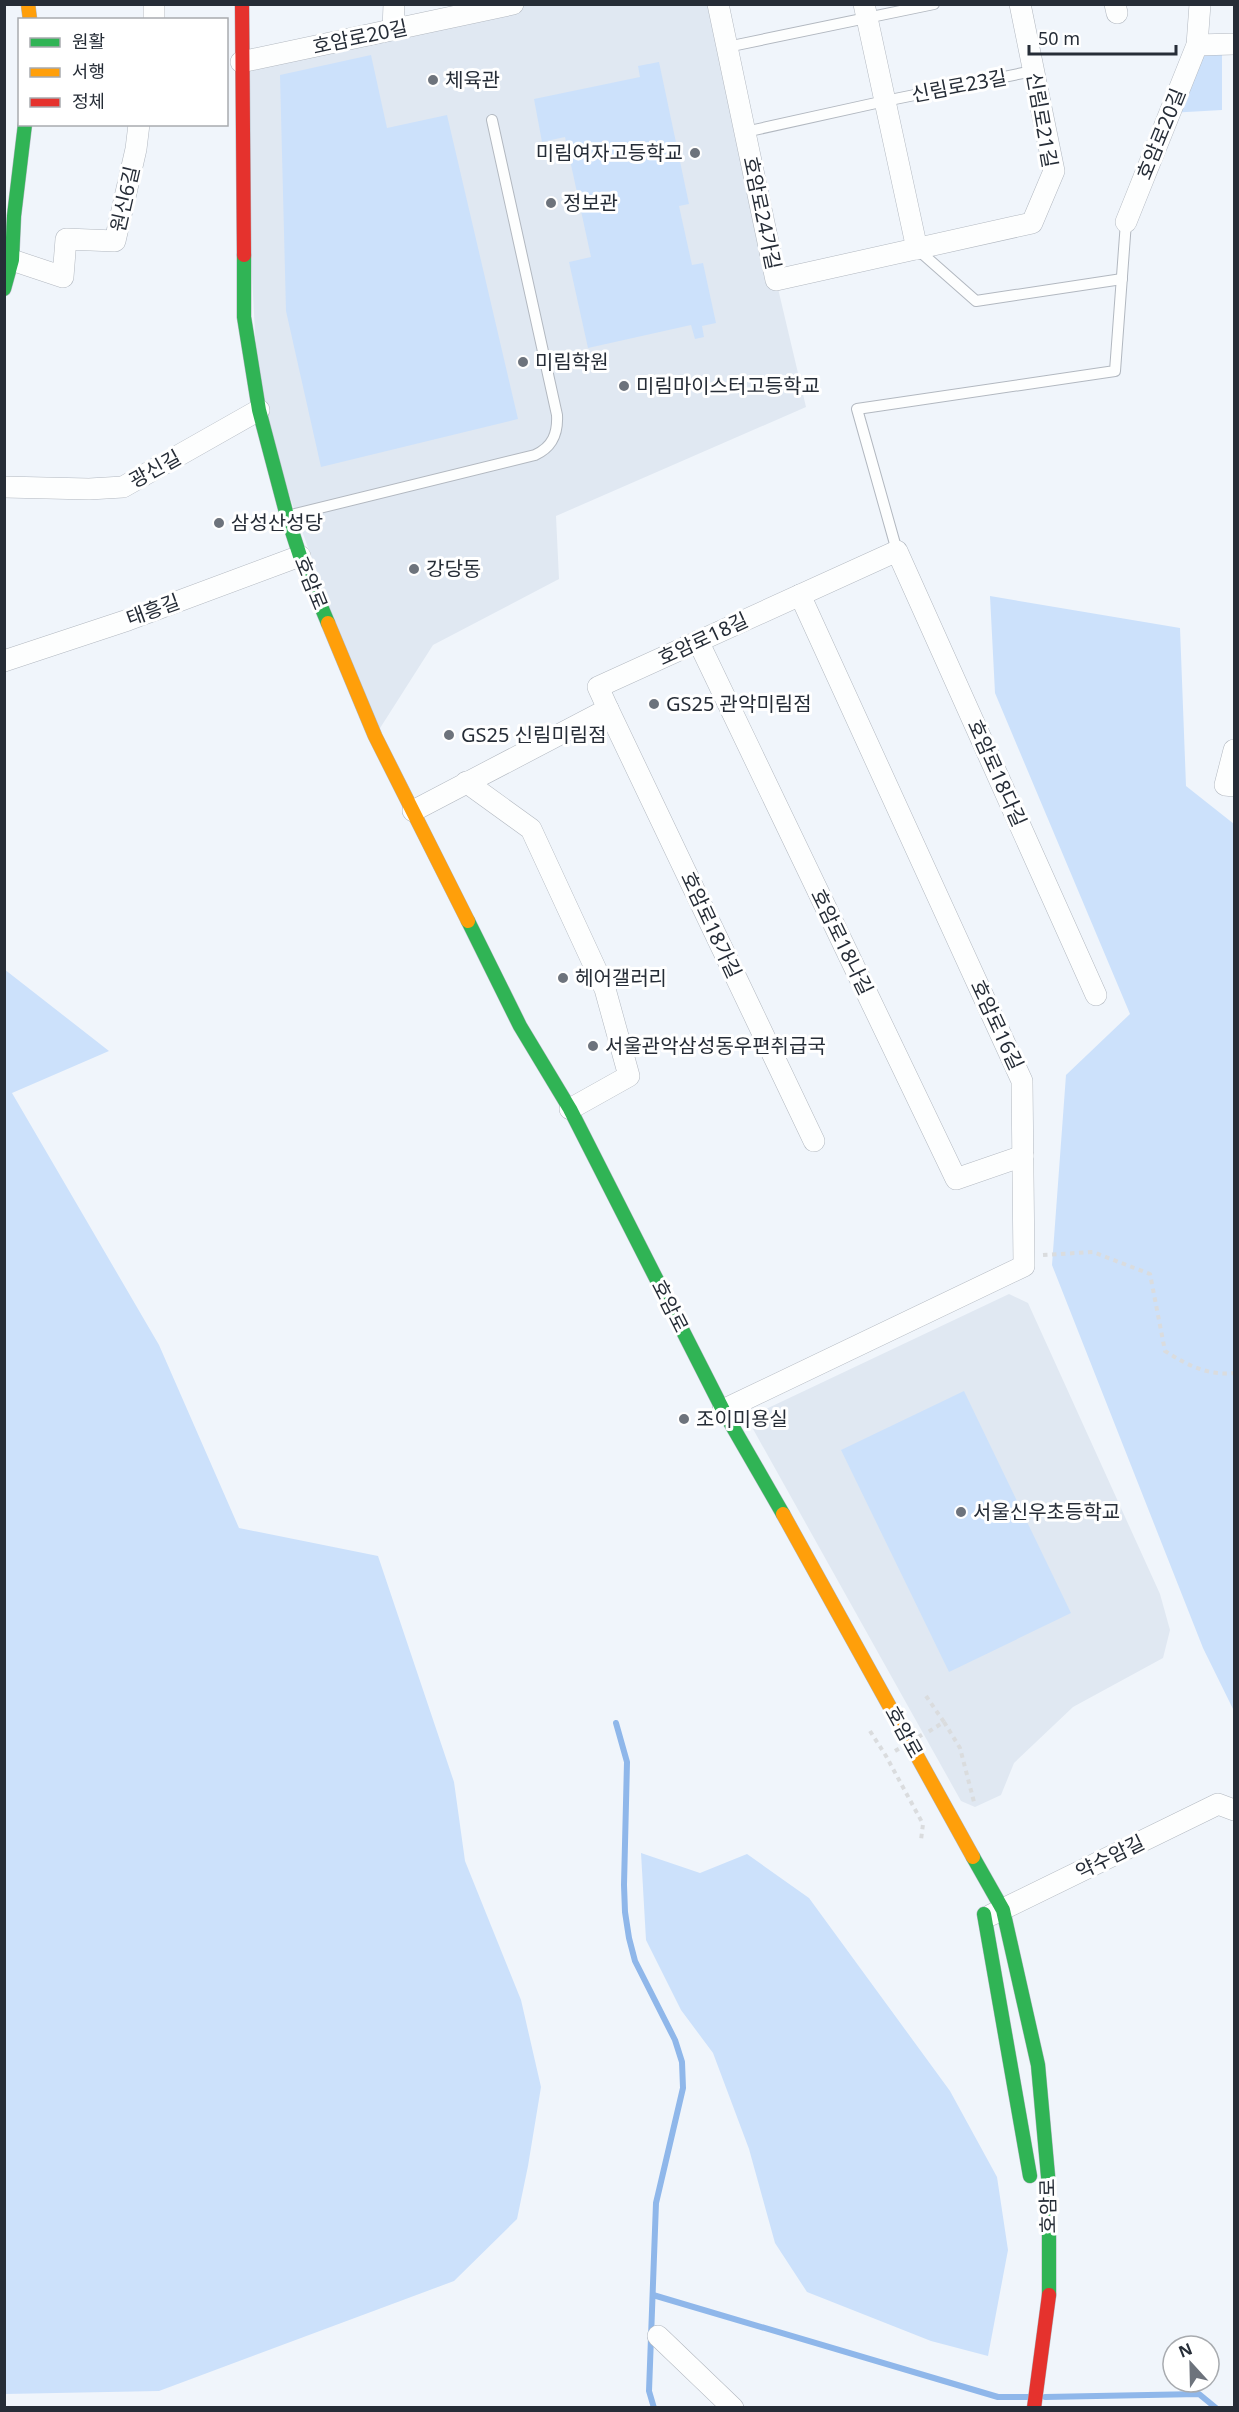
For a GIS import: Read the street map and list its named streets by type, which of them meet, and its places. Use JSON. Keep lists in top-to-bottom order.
{
  "streets": {
    "main road": ["호암로"],
    "street": [
      "호암로20길",
      "신림로23길",
      "신림로21길",
      "원신6길",
      "호암로24가길",
      "광신길",
      "태흥길",
      "호암로18길",
      "호암로18다길",
      "호암로18가길",
      "호암로18나길",
      "호암로16길",
      "약수암길"
    ]
  },
  "crossings": [
    ["호암로20길", "호암로"],
    ["신림로23길", "신림로21길"],
    ["신림로23길", "호암로24가길"],
    ["신림로21길", "호암로24가길"],
    ["광신길", "호암로"],
    ["호암로", "태흥길"],
    ["호암로", "약수암길"],
    ["호암로18길", "호암로18다길"],
    ["호암로18길", "호암로18가길"],
    ["호암로18길", "호암로18나길"],
    ["호암로18길", "호암로16길"],
    ["호암로18나길", "호암로16길"]
  ],
  "places": [
    "체육관",
    "미림여자고등학교",
    "정보관",
    "미림학원",
    "미림마이스터고등학교",
    "삼성산성당",
    "강당동",
    "GS25 관악미림점",
    "GS25 신림미림점",
    "헤어갤러리",
    "서울관악삼성동우편취급국",
    "조이미용실",
    "서울신우초등학교"
  ],
  "legend": ["원활", "서행", "정체"],
  "scale_bar": "50 m",
  "north": "top"
}
